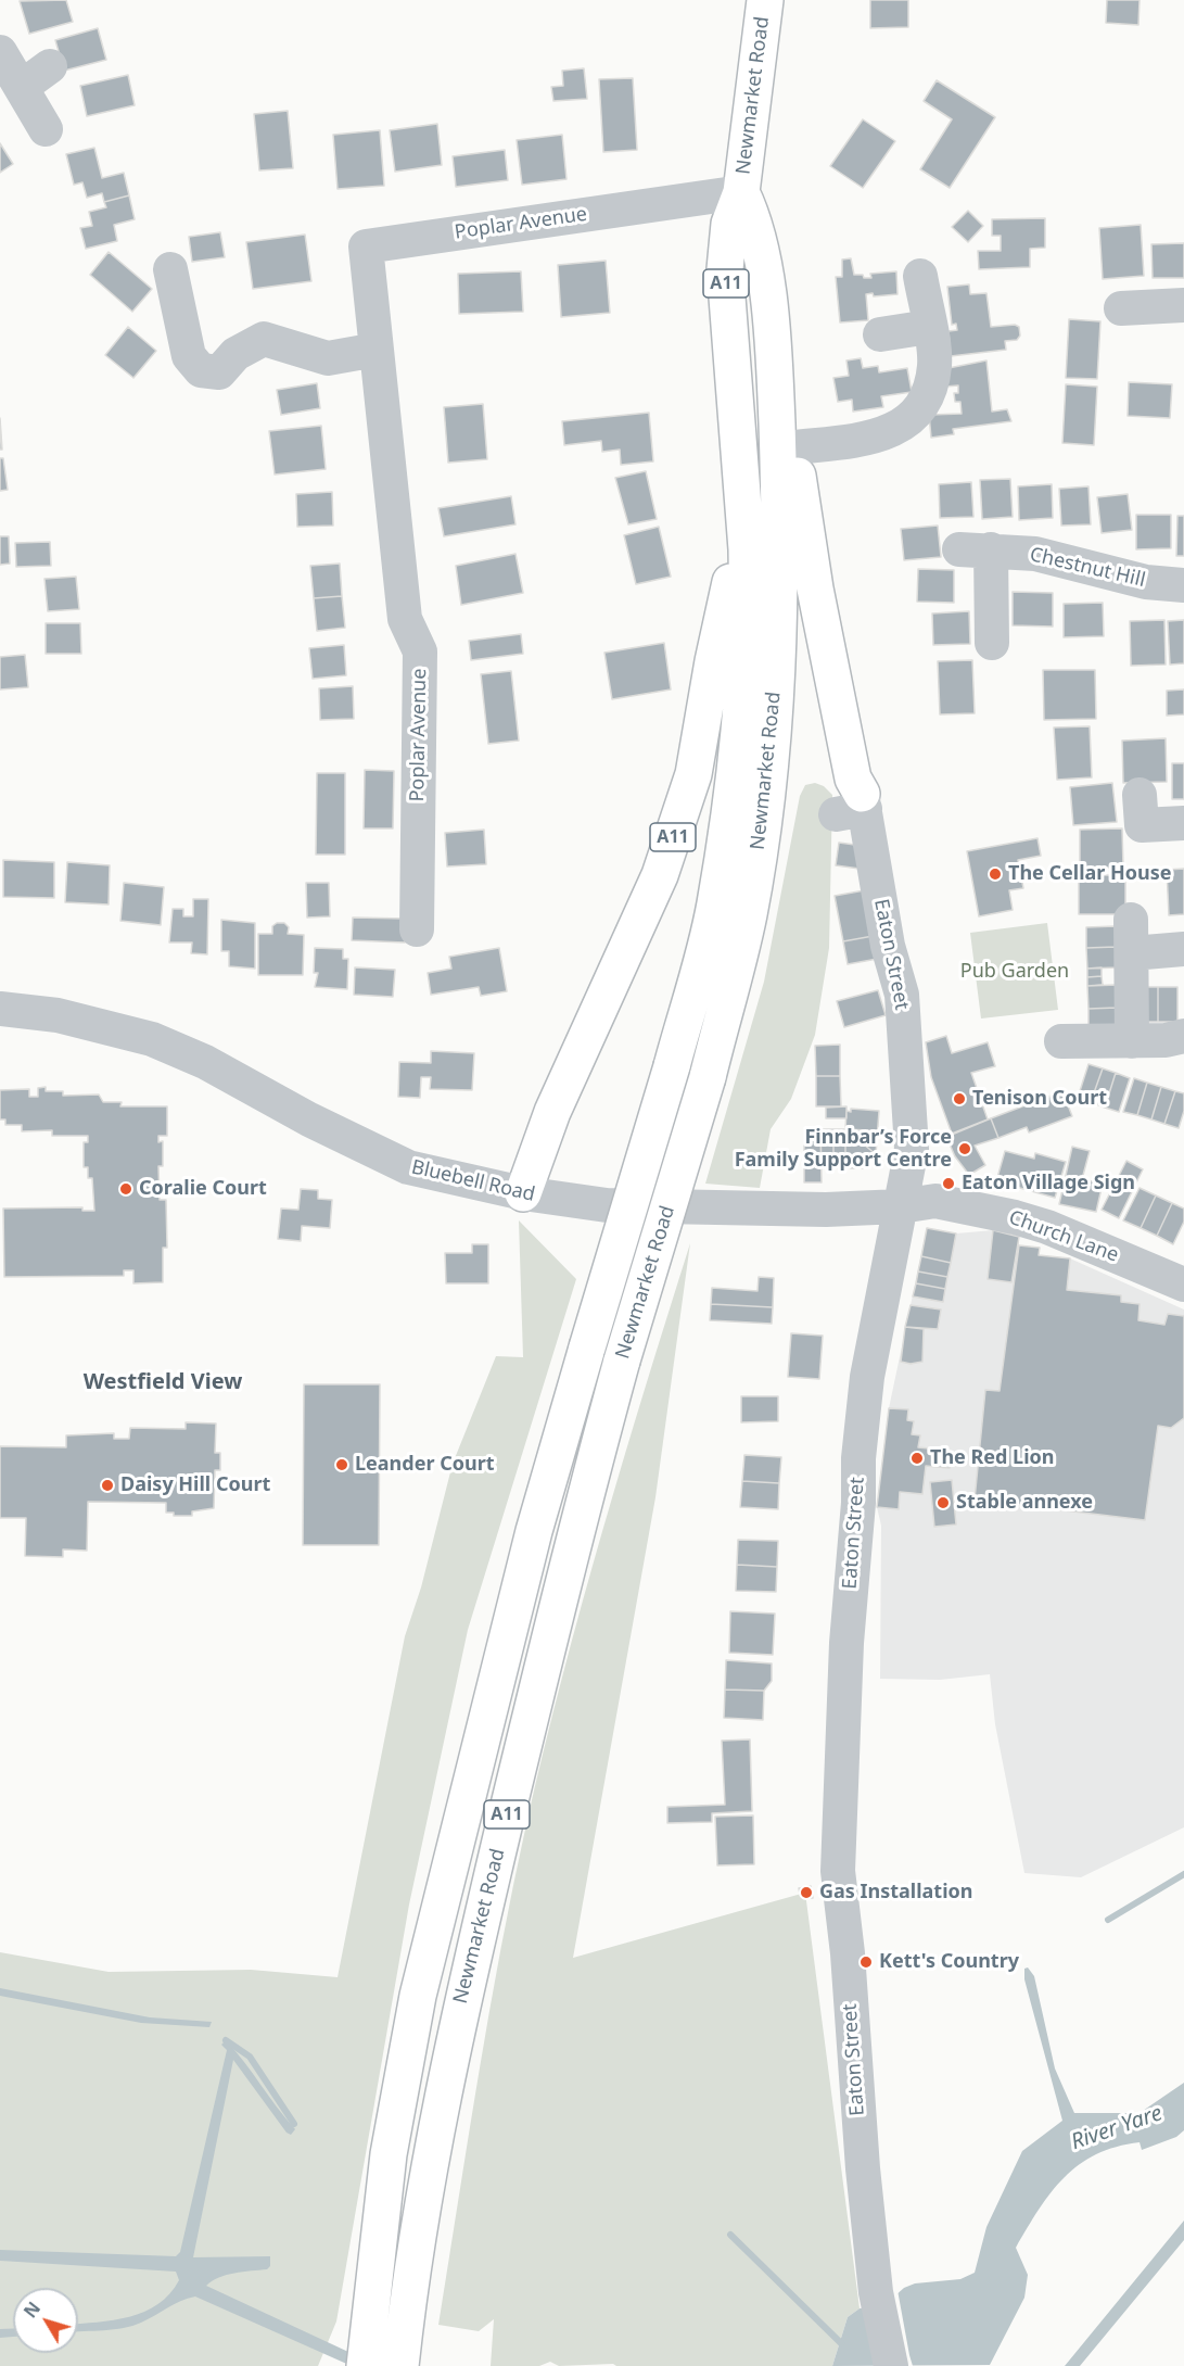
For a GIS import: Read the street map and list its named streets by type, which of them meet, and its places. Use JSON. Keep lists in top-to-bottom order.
{
  "streets": {
    "highway": ["Newmarket Road", "A11"],
    "street": [
      "Poplar Avenue",
      "Chestnut Hill",
      "Eaton Street",
      "Bluebell Road",
      "Church Lane"
    ]
  },
  "crossings": [
    ["Newmarket Road", "Poplar Avenue"],
    ["Newmarket Road", "A11"],
    ["A11", "Bluebell Road"],
    ["Eaton Street", "Bluebell Road"],
    ["Eaton Street", "Church Lane"],
    ["Bluebell Road", "Church Lane"]
  ],
  "districts": ["Westfield View"],
  "water": ["River Yare"],
  "parks": ["Pub Garden"],
  "places": [
    "The Cellar House",
    "Tenison Court",
    "Finnbar’s Force Family Support Centre",
    "Eaton Village Sign",
    "Coralie Court",
    "The Red Lion",
    "Leander Court",
    "Daisy Hill Court",
    "Stable annexe",
    "Gas Installation",
    "Kett's Country"
  ],
  "north": "top left"
}
